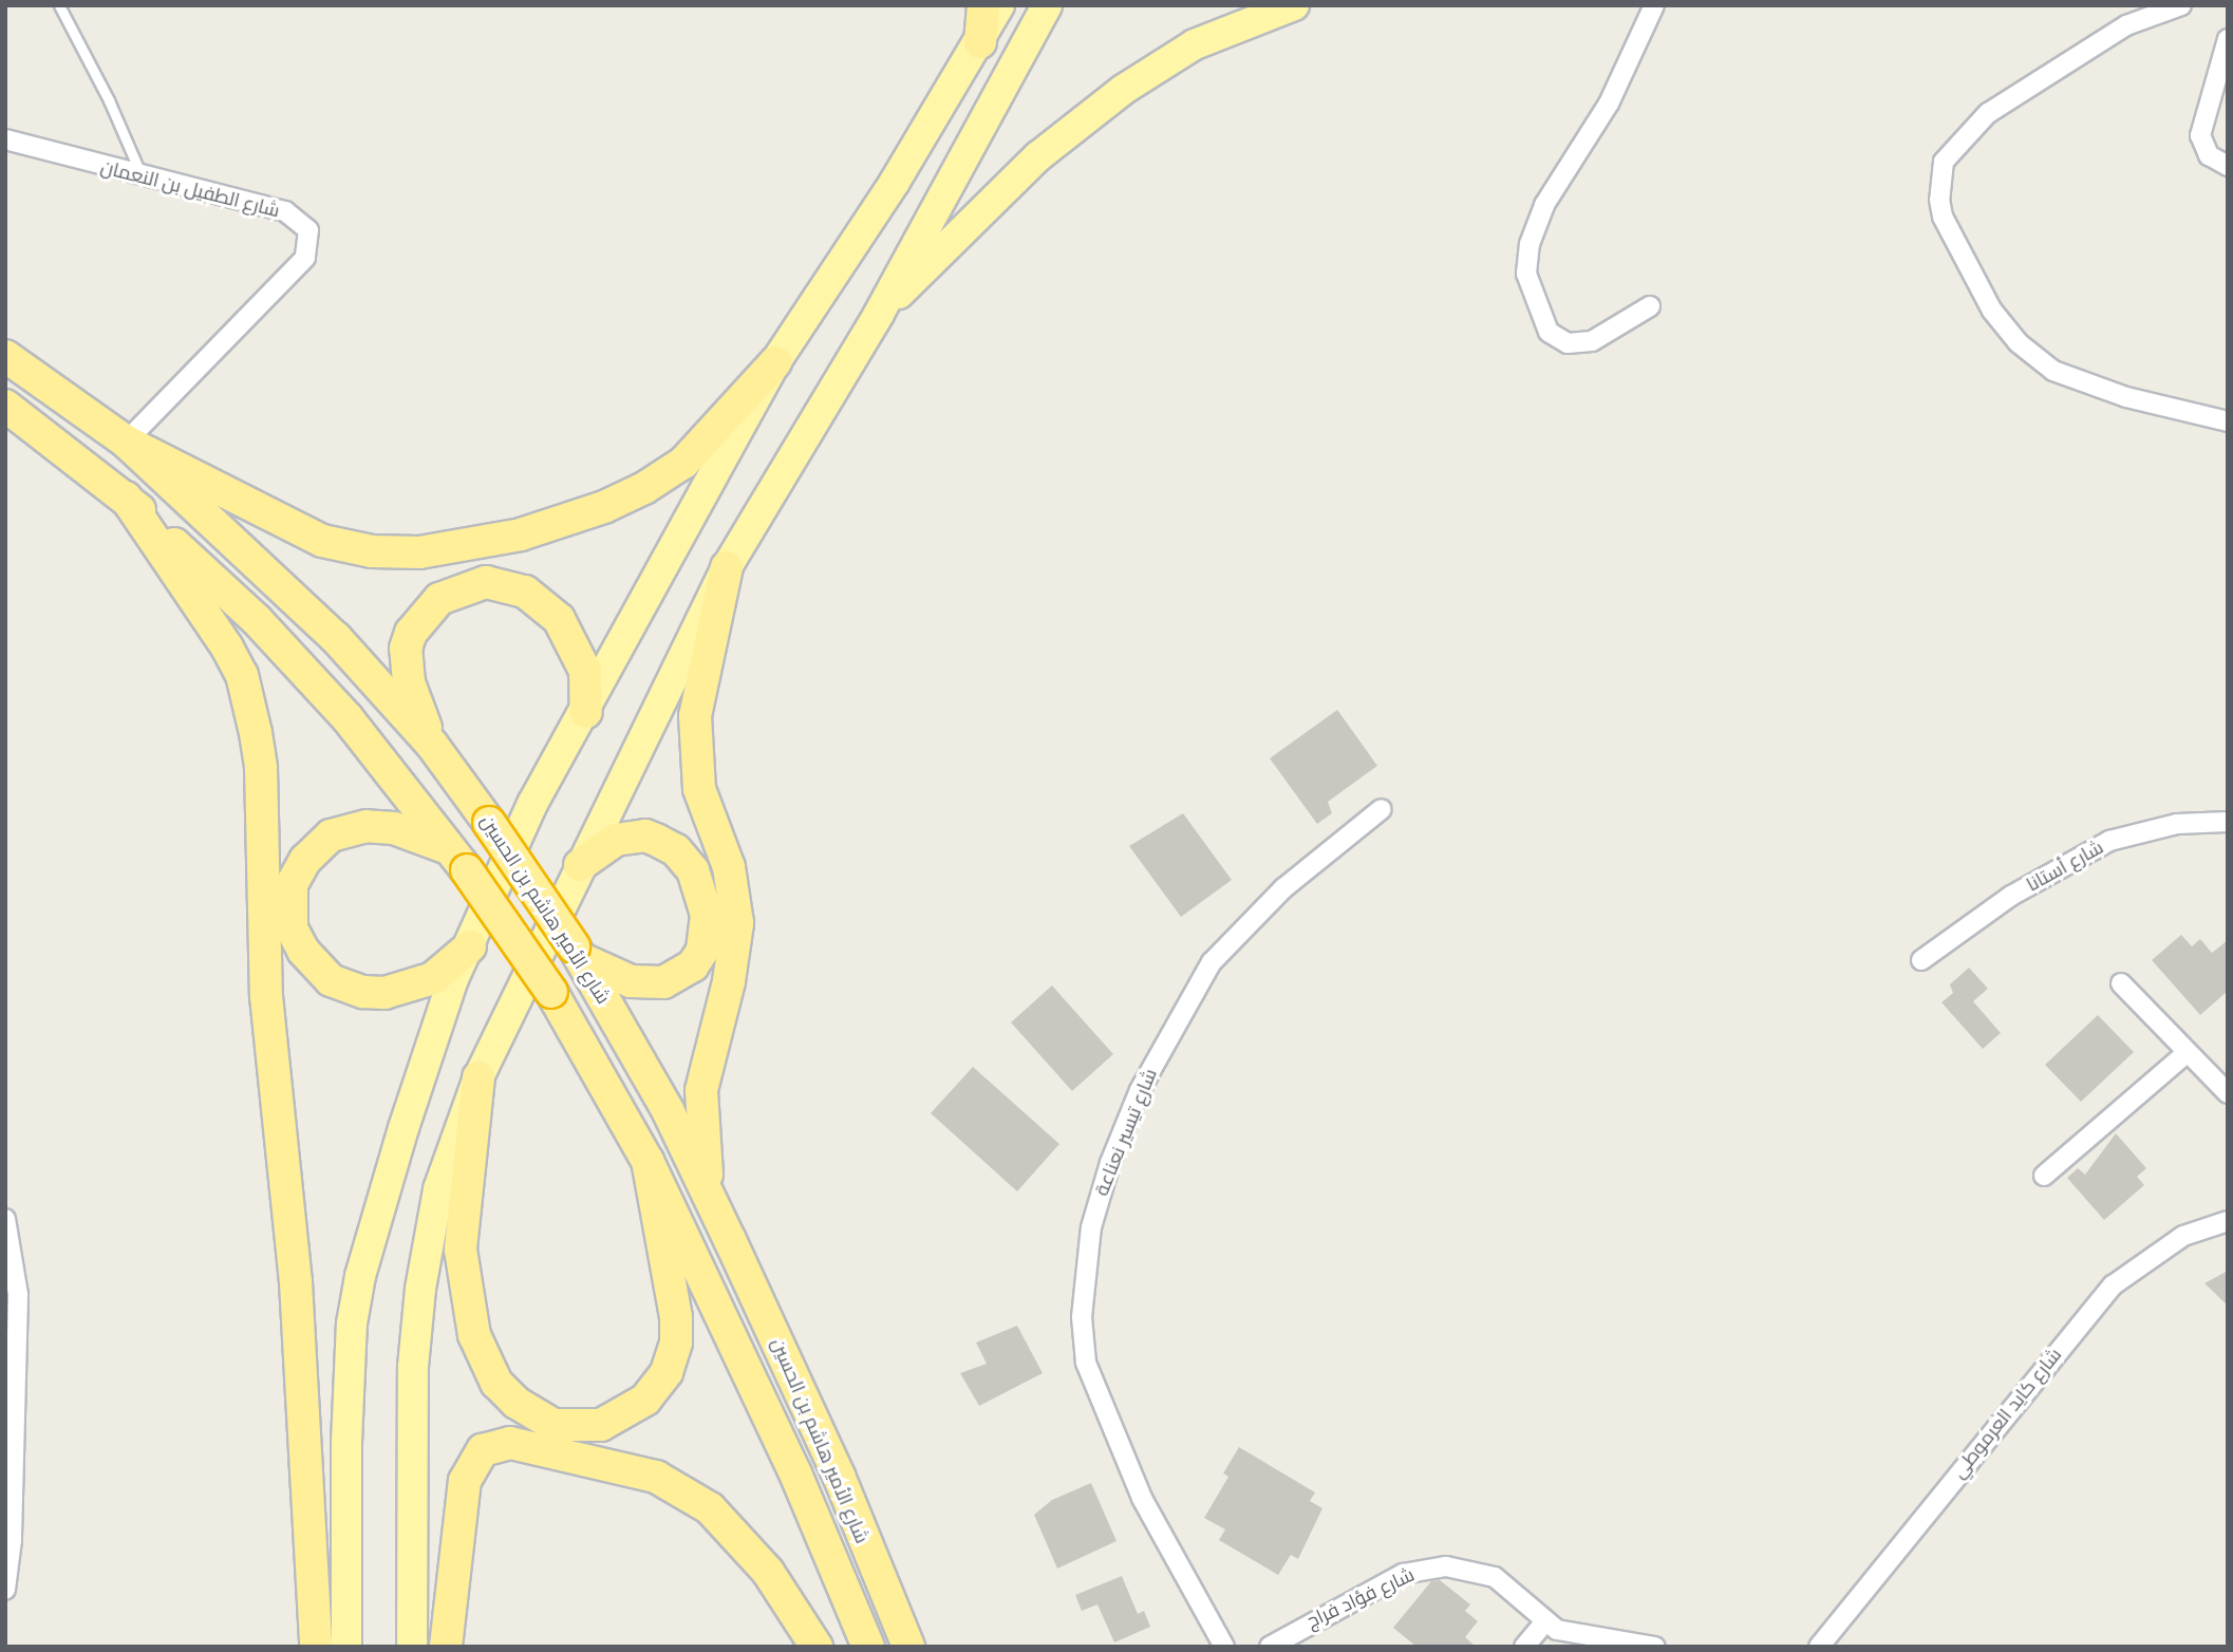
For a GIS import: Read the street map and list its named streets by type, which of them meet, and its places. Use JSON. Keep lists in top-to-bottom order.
{
  "streets": {
    "highway": ["شارع الأمير هاشم بن الحسين"],
    "street": [
      "شارع الطفيل بن النعمان",
      "شارع أستانا",
      "شارع تيسير نعناعة",
      "شارع كايد العرموطي",
      "شارع فؤاد فراج"
    ]
  },
  "crossings": [
    ["شارع الطفيل بن النعمان", "شارع الأمير هاشم بن الحسين"]
  ]
}
